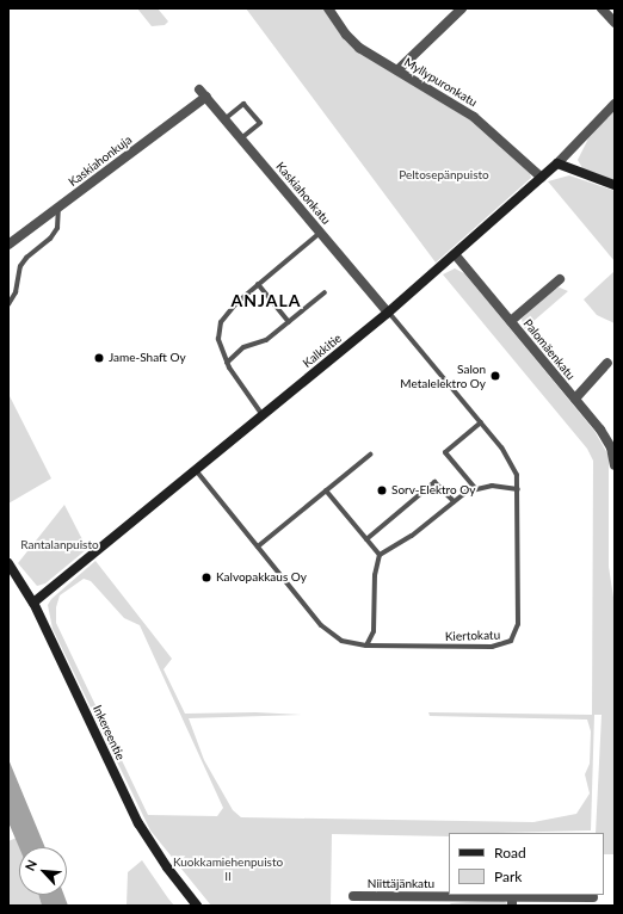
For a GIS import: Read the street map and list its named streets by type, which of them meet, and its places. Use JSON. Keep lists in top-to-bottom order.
{
  "streets": {
    "street": [
      "Myllypuronkatu",
      "Kaskiahonkuja",
      "Kaskiahonkatu",
      "Palomäenkatu",
      "Kalkkitie",
      "Inkereentie",
      "Niittäjänkatu"
    ],
    "lane": ["Kiertokatu"]
  },
  "crossings": [
    ["Myllypuronkatu", "Kalkkitie"],
    ["Kaskiahonkuja", "Kaskiahonkatu"],
    ["Kaskiahonkatu", "Kalkkitie"],
    ["Kaskiahonkatu", "Kiertokatu"],
    ["Palomäenkatu", "Kalkkitie"],
    ["Kalkkitie", "Kiertokatu"],
    ["Kalkkitie", "Inkereentie"]
  ],
  "districts": ["ANJALA"],
  "parks": ["Peltosepänpuisto", "Rantalanpuisto", "Kuokkamiehenpuisto II"],
  "places": [
    "Jame-Shaft Oy",
    "Salon Metalelektro Oy",
    "Sorv-Elektro Oy",
    "Kalvopakkaus Oy"
  ],
  "legend": ["Road", "Park"],
  "north": "top left"
}
